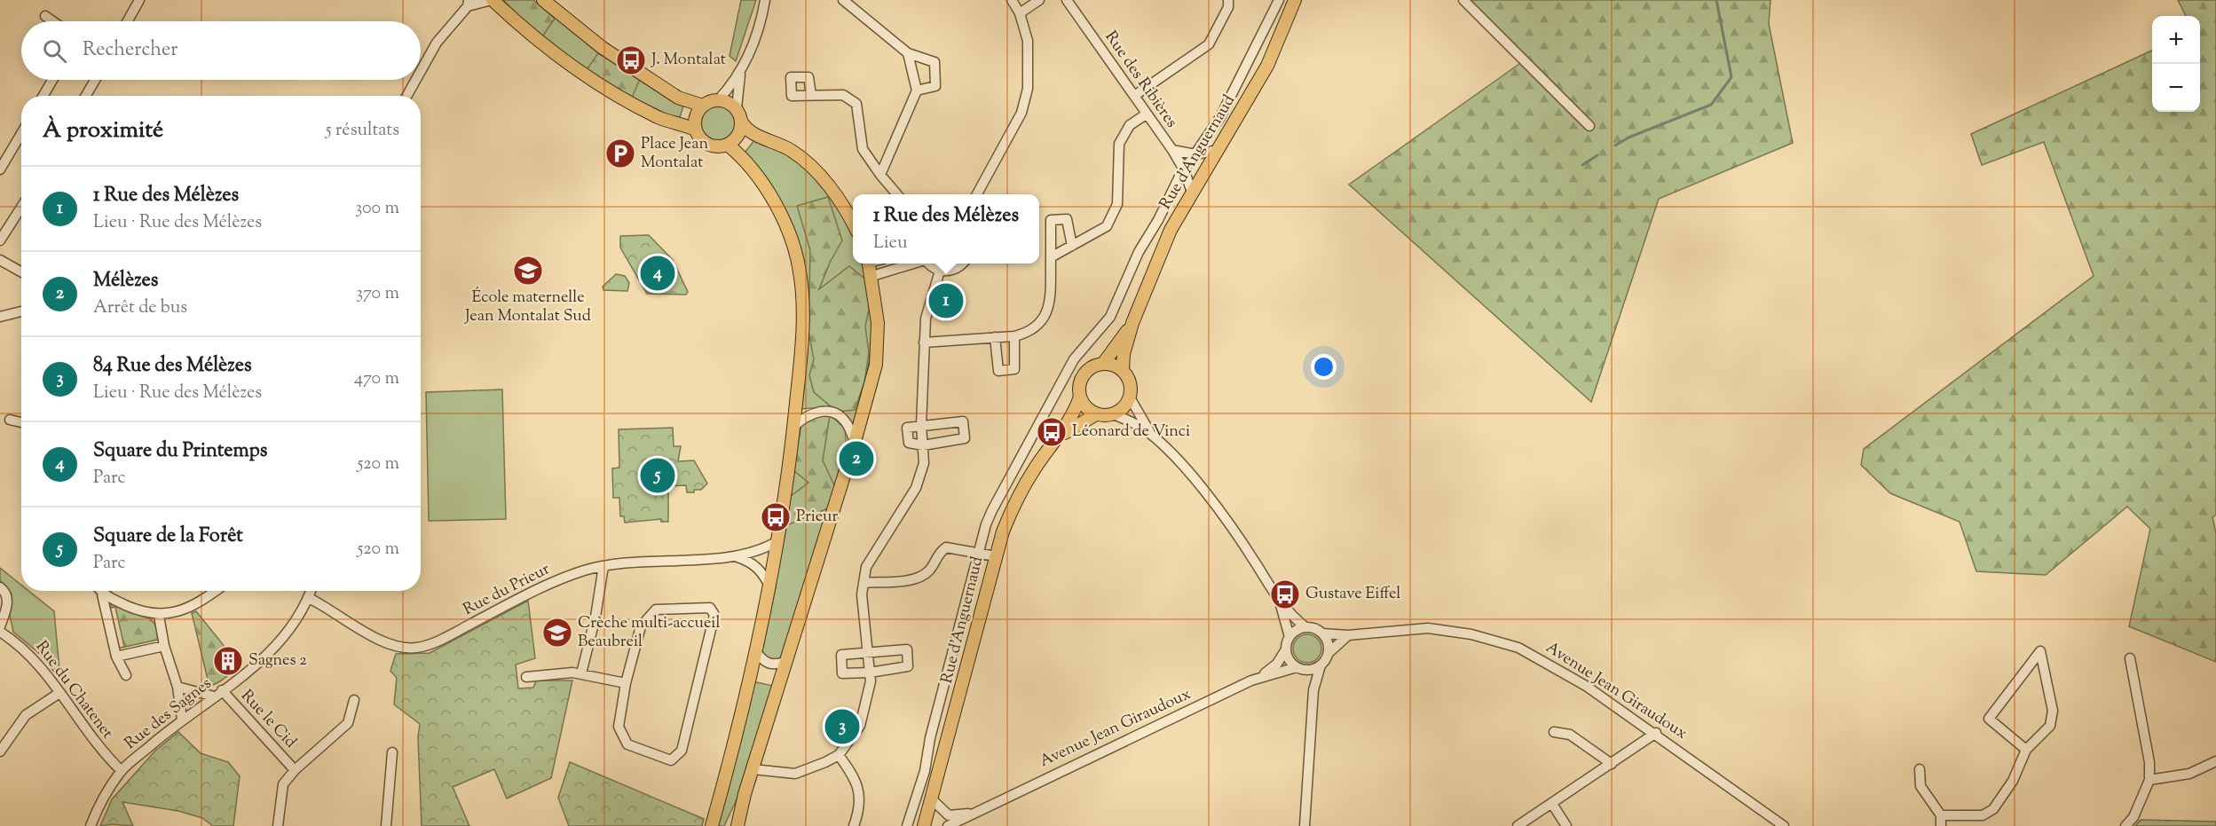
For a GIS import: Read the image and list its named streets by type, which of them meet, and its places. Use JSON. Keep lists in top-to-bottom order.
{
  "streets": {
    "main road": ["Rue d'Anguernaud"],
    "street": [
      "Rue des Ribières",
      "Rue du Prieur",
      "Rue du Chatenet",
      "Avenue Jean Giraudoux",
      "Rue des Sagnes",
      "Rue le Cid"
    ]
  },
  "crossings": [
    ["Rue des Ribières", "Rue d'Anguernaud"],
    ["Rue d'Anguernaud", "Avenue Jean Giraudoux"],
    ["Rue du Prieur", "Rue des Sagnes"],
    ["Rue du Chatenet", "Rue des Sagnes"],
    ["Rue des Sagnes", "Rue le Cid"]
  ],
  "places": {
    "bus stop": [
      "J. Montalat",
      "Léonard de Vinci",
      "Prieur",
      "Gustave Eiffel"
    ],
    "parking": ["Place Jean Montalat"],
    "school or university": ["École maternelle Jean Montalat Sud", "Crèche multi-accueil Beaubreil"],
    "building": ["Sagnes 2"]
  },
  "page": {
    "map_buttons": ["+", "−"],
    "search": "Rechercher",
    "heading": ["À proximité", "5 résultats"],
    "list": [
      {
        "mark": "1",
        "name": "1 Rue des Mélèzes",
        "note": "Lieu · Rue des Mélèzes",
        "value": "300 m"
      },
      {
        "mark": "2",
        "name": "Mélèzes",
        "note": "Arrêt de bus",
        "value": "370 m"
      },
      {
        "mark": "3",
        "name": "84 Rue des Mélèzes",
        "note": "Lieu · Rue des Mélèzes",
        "value": "470 m"
      },
      {
        "mark": "4",
        "name": "Square du Printemps",
        "note": "Parc",
        "value": "520 m"
      },
      {
        "mark": "5",
        "name": "Square de la Forêt",
        "note": "Parc",
        "value": "520 m"
      }
    ],
    "popup": ["1 Rue des Mélèzes", "Lieu"],
    "pins": [
      "4",
      "1",
      "2",
      "5",
      "3"
    ]
  }
}
